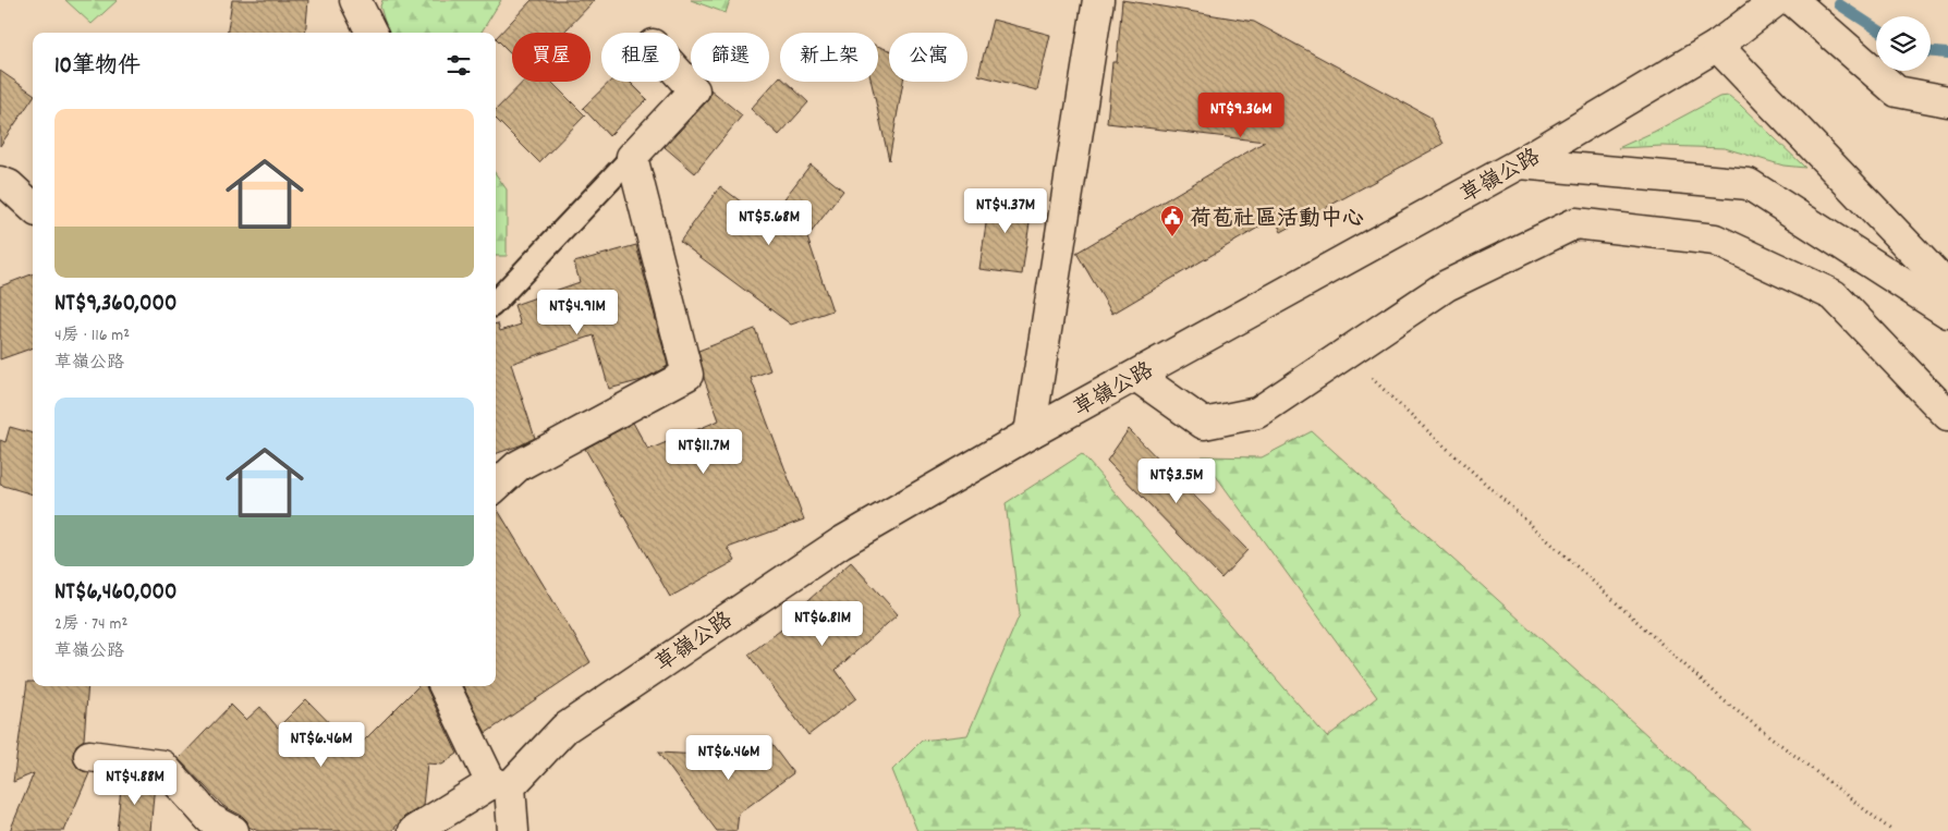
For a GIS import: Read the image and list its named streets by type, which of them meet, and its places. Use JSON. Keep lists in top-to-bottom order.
{
  "streets": {
    "main road": ["草嶺公路"]
  },
  "places": {
    "public building": ["荷苞社區活動中心"]
  },
  "page": {
    "chip": [
      "買屋",
      "租屋",
      "篩選",
      "新上架",
      "公寓"
    ],
    "heading": "10筆物件",
    "price": [
      "NT$9.36M",
      "NT$4.37M",
      "NT$5.68M",
      "NT$4.91M",
      "NT$11.7M",
      "NT$3.5M",
      "NT$6.81M",
      "NT$6.46M",
      "NT$6.46M",
      "NT$4.88M"
    ],
    "list": [
      {
        "name": "NT$9,360,000",
        "note": "4房 · 116 m² · 草嶺公路"
      },
      {
        "name": "NT$6,460,000",
        "note": "2房 · 74 m² · 草嶺公路"
      }
    ]
  }
}
